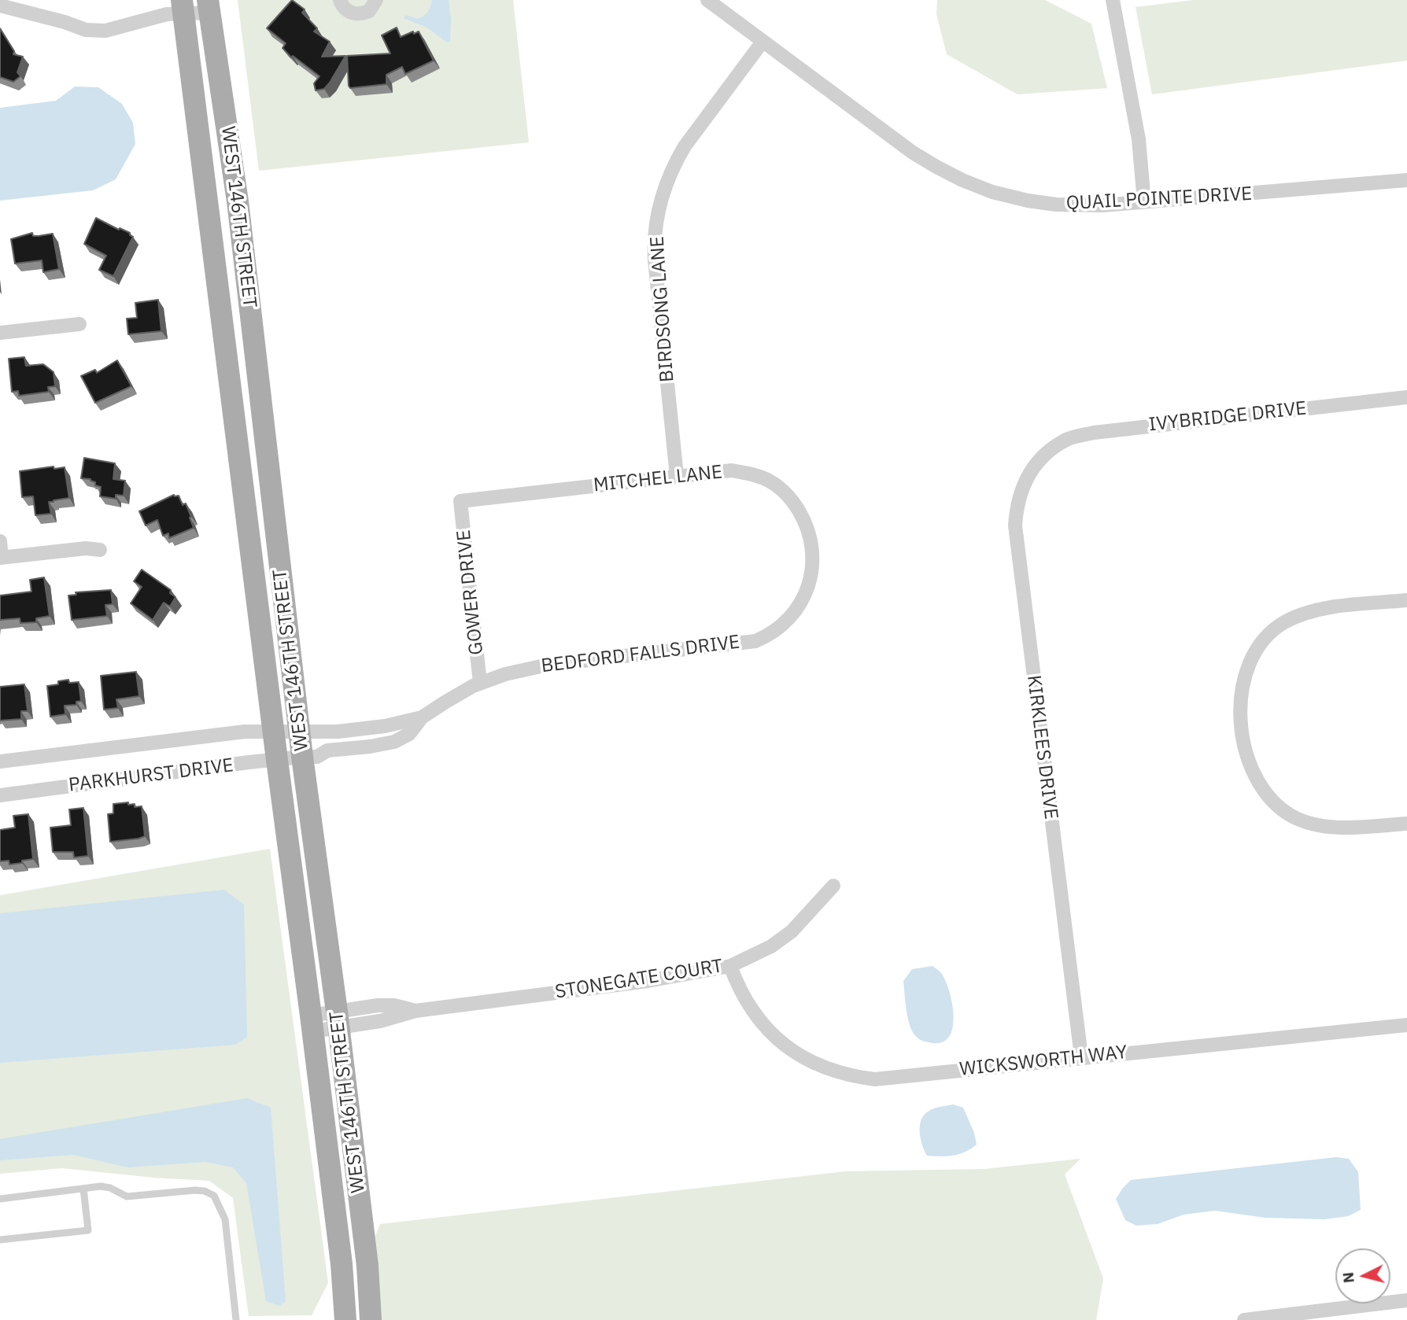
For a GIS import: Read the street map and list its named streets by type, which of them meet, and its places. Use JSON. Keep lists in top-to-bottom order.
{
  "streets": {
    "main road": ["WEST 146TH STREET"],
    "street": [
      "QUAIL POINTE DRIVE",
      "BIRDSONG LANE",
      "IVYBRIDGE DRIVE",
      "MITCHEL LANE",
      "GOWER DRIVE",
      "BEDFORD FALLS DRIVE",
      "KIRKLEES DRIVE",
      "PARKHURST DRIVE",
      "STONEGATE COURT",
      "WICKSWORTH WAY"
    ]
  },
  "crossings": [
    ["QUAIL POINTE DRIVE", "BIRDSONG LANE"],
    ["WEST 146TH STREET", "BEDFORD FALLS DRIVE"],
    ["WEST 146TH STREET", "PARKHURST DRIVE"],
    ["WEST 146TH STREET", "STONEGATE COURT"],
    ["BIRDSONG LANE", "MITCHEL LANE"],
    ["IVYBRIDGE DRIVE", "KIRKLEES DRIVE"],
    ["MITCHEL LANE", "GOWER DRIVE"],
    ["MITCHEL LANE", "BEDFORD FALLS DRIVE"],
    ["GOWER DRIVE", "BEDFORD FALLS DRIVE"],
    ["BEDFORD FALLS DRIVE", "PARKHURST DRIVE"],
    ["KIRKLEES DRIVE", "WICKSWORTH WAY"],
    ["STONEGATE COURT", "WICKSWORTH WAY"]
  ],
  "north": "left"
}
